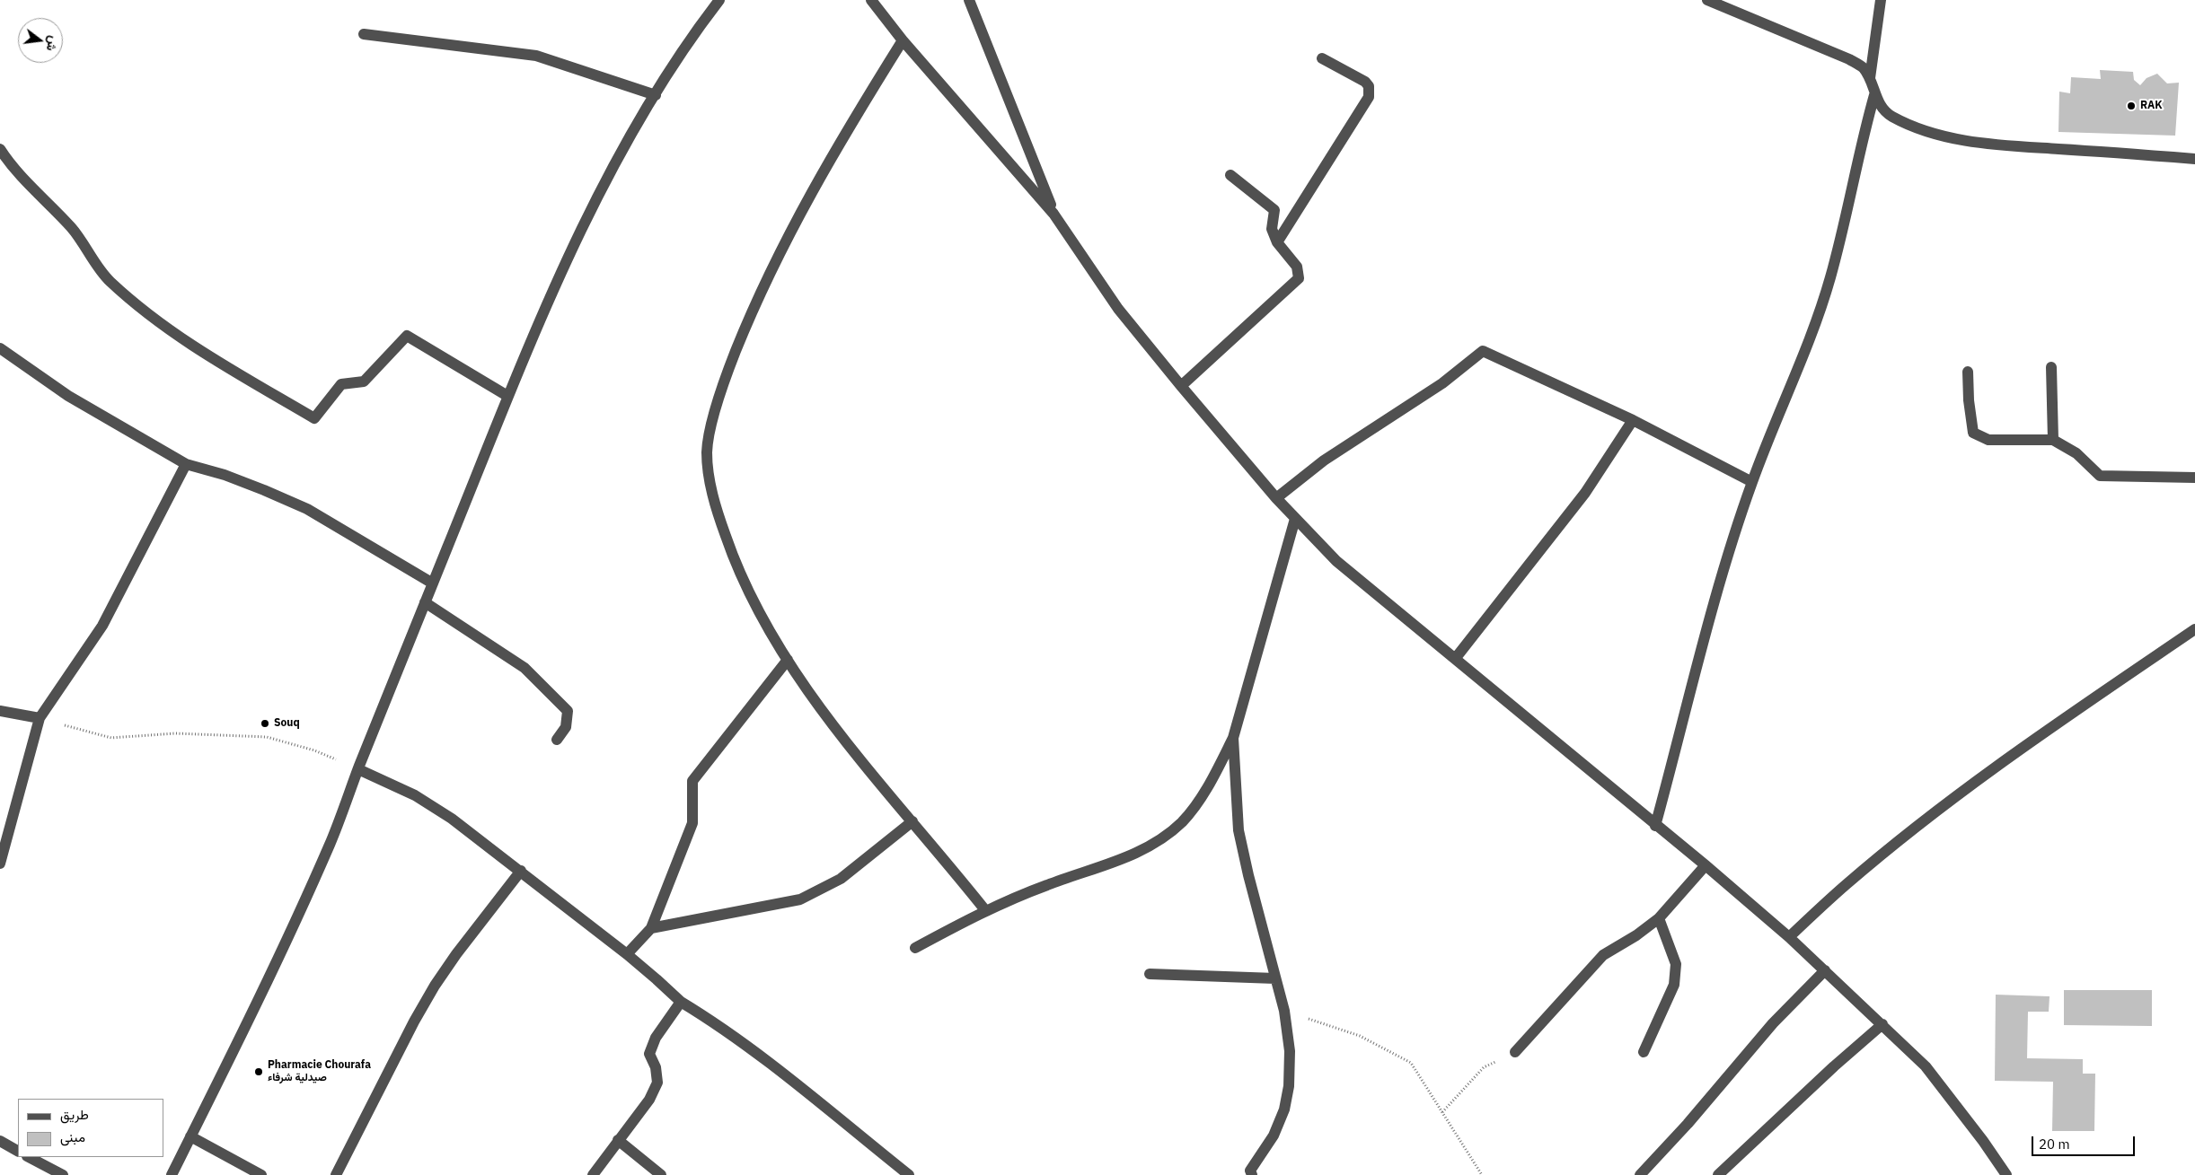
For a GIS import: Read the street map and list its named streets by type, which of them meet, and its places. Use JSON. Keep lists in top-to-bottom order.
{
  "places": ["RAK", "Souq", "Pharmacie Chourafa صيدلية شرفاء"],
  "legend": ["طريق", "مبنى"],
  "scale_bar": "20 m",
  "north": "right"
}
